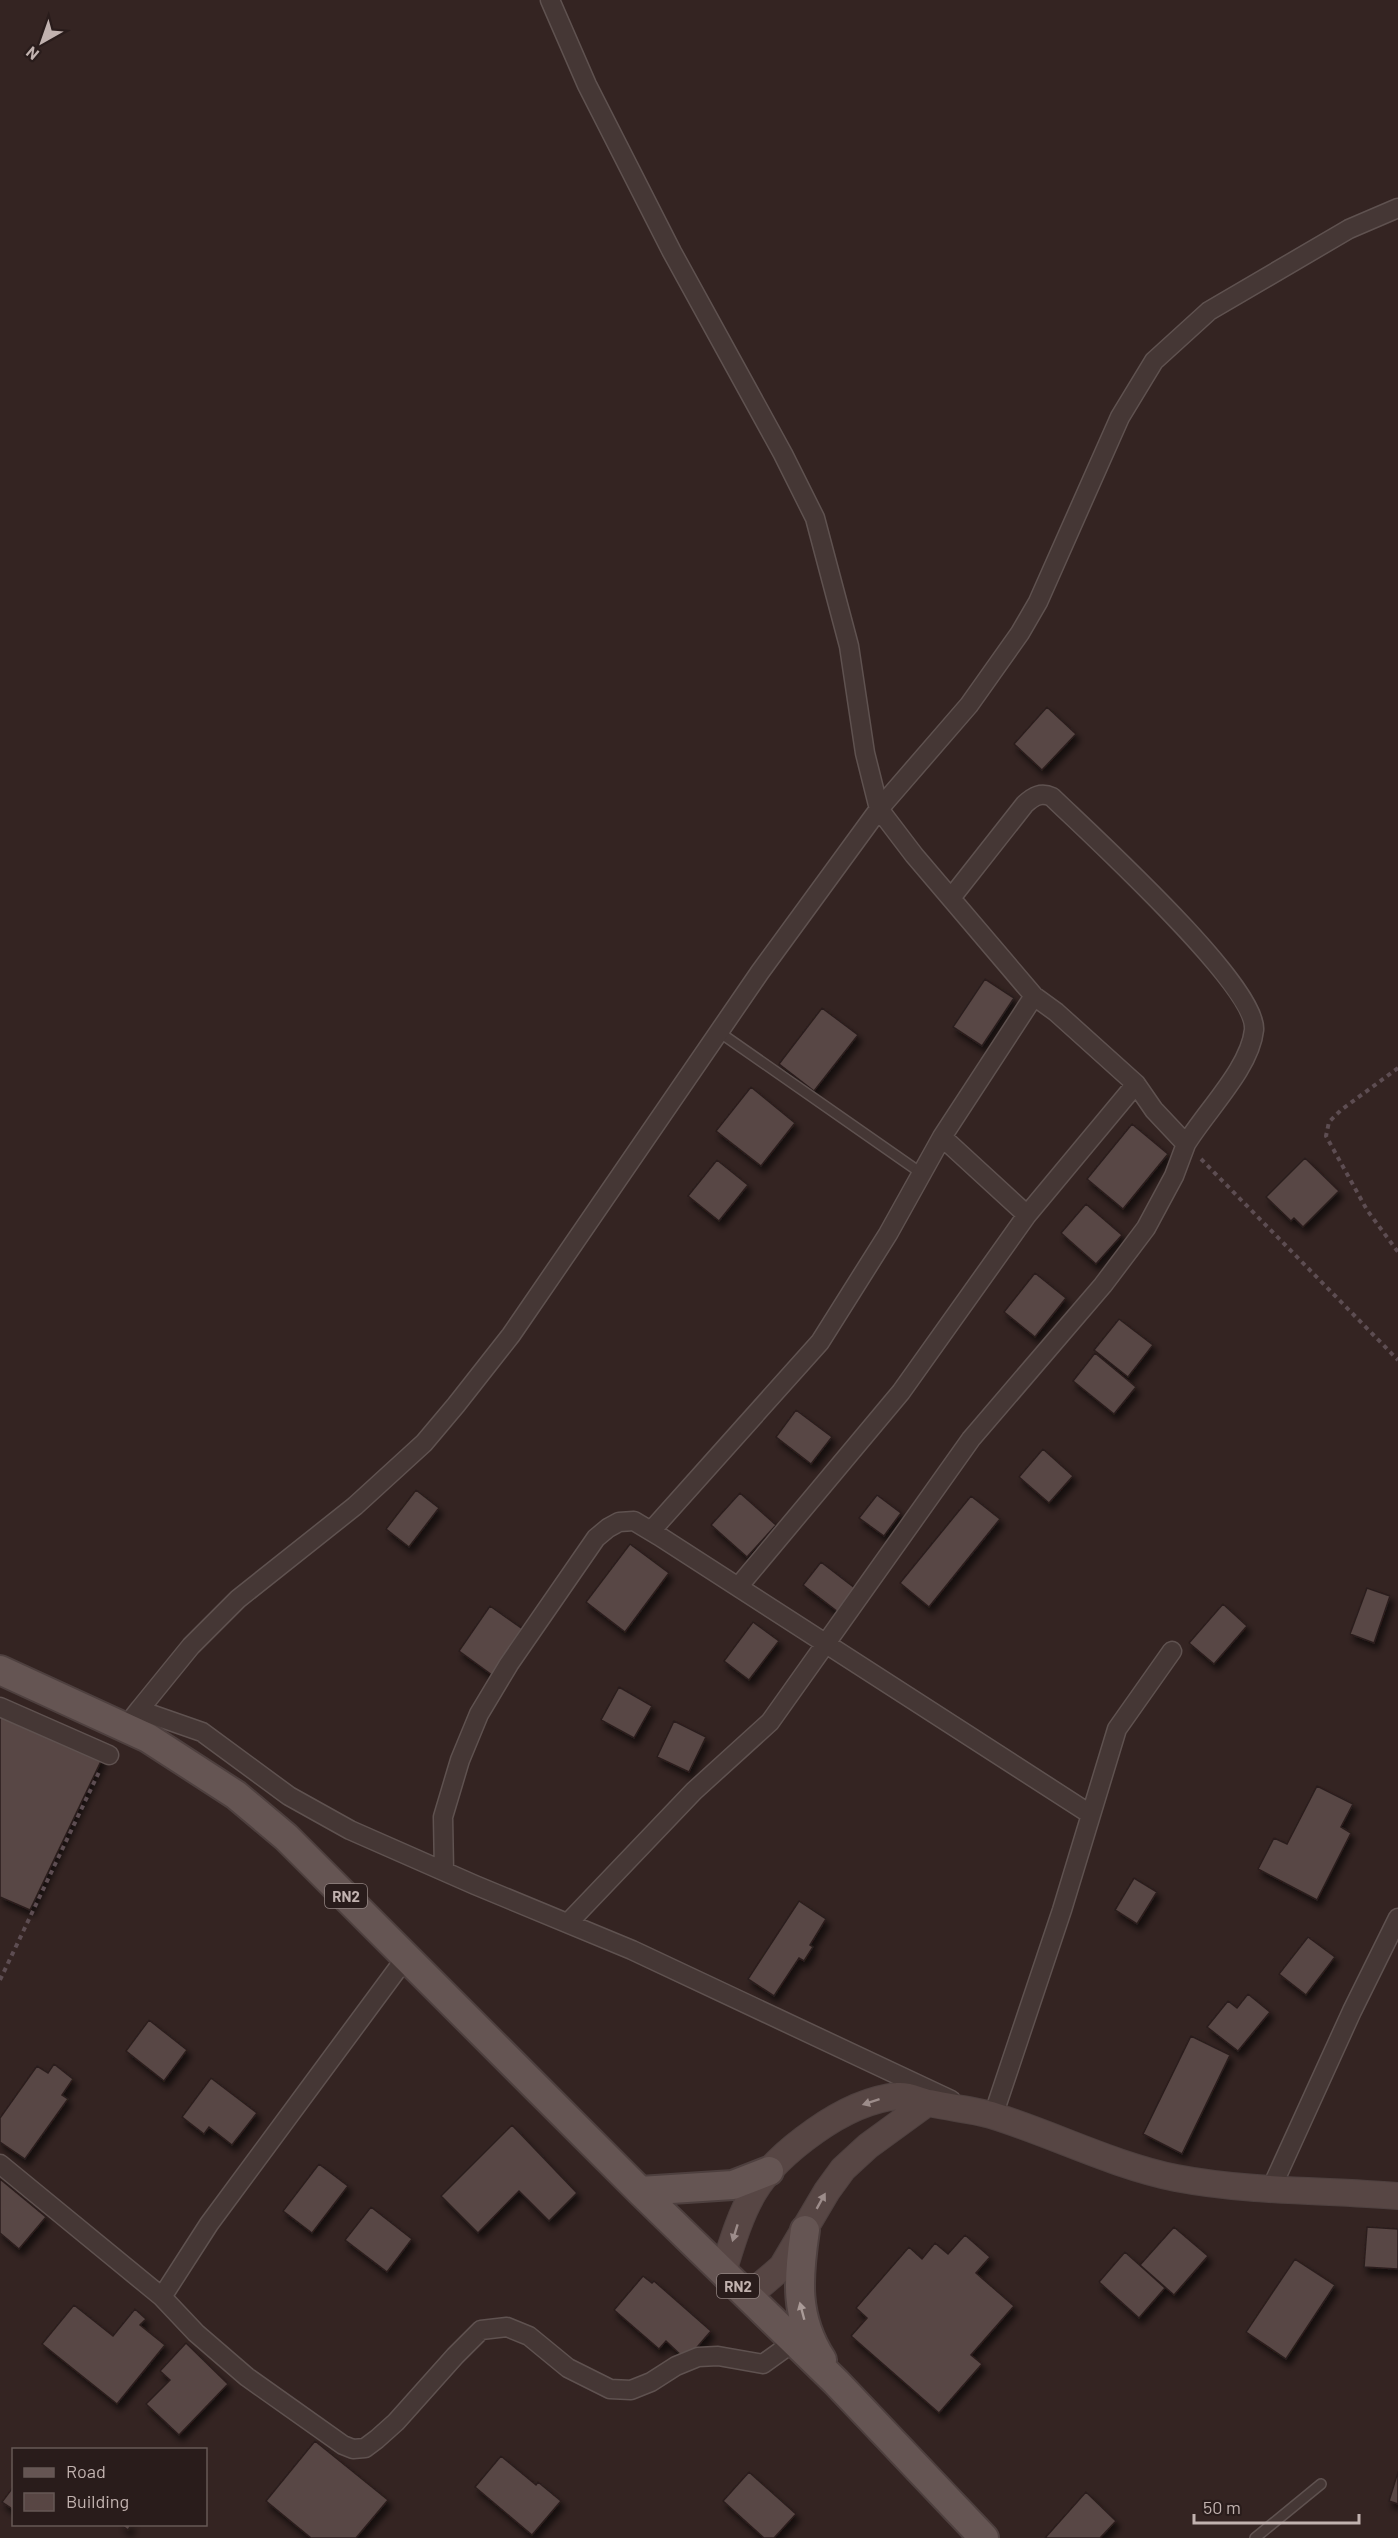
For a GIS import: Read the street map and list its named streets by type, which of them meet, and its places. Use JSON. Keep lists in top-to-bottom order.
{
  "streets": {
    "main road": ["RN2"]
  },
  "legend": ["Road", "Building"],
  "scale_bar": "50 m",
  "north": "bottom left"
}
